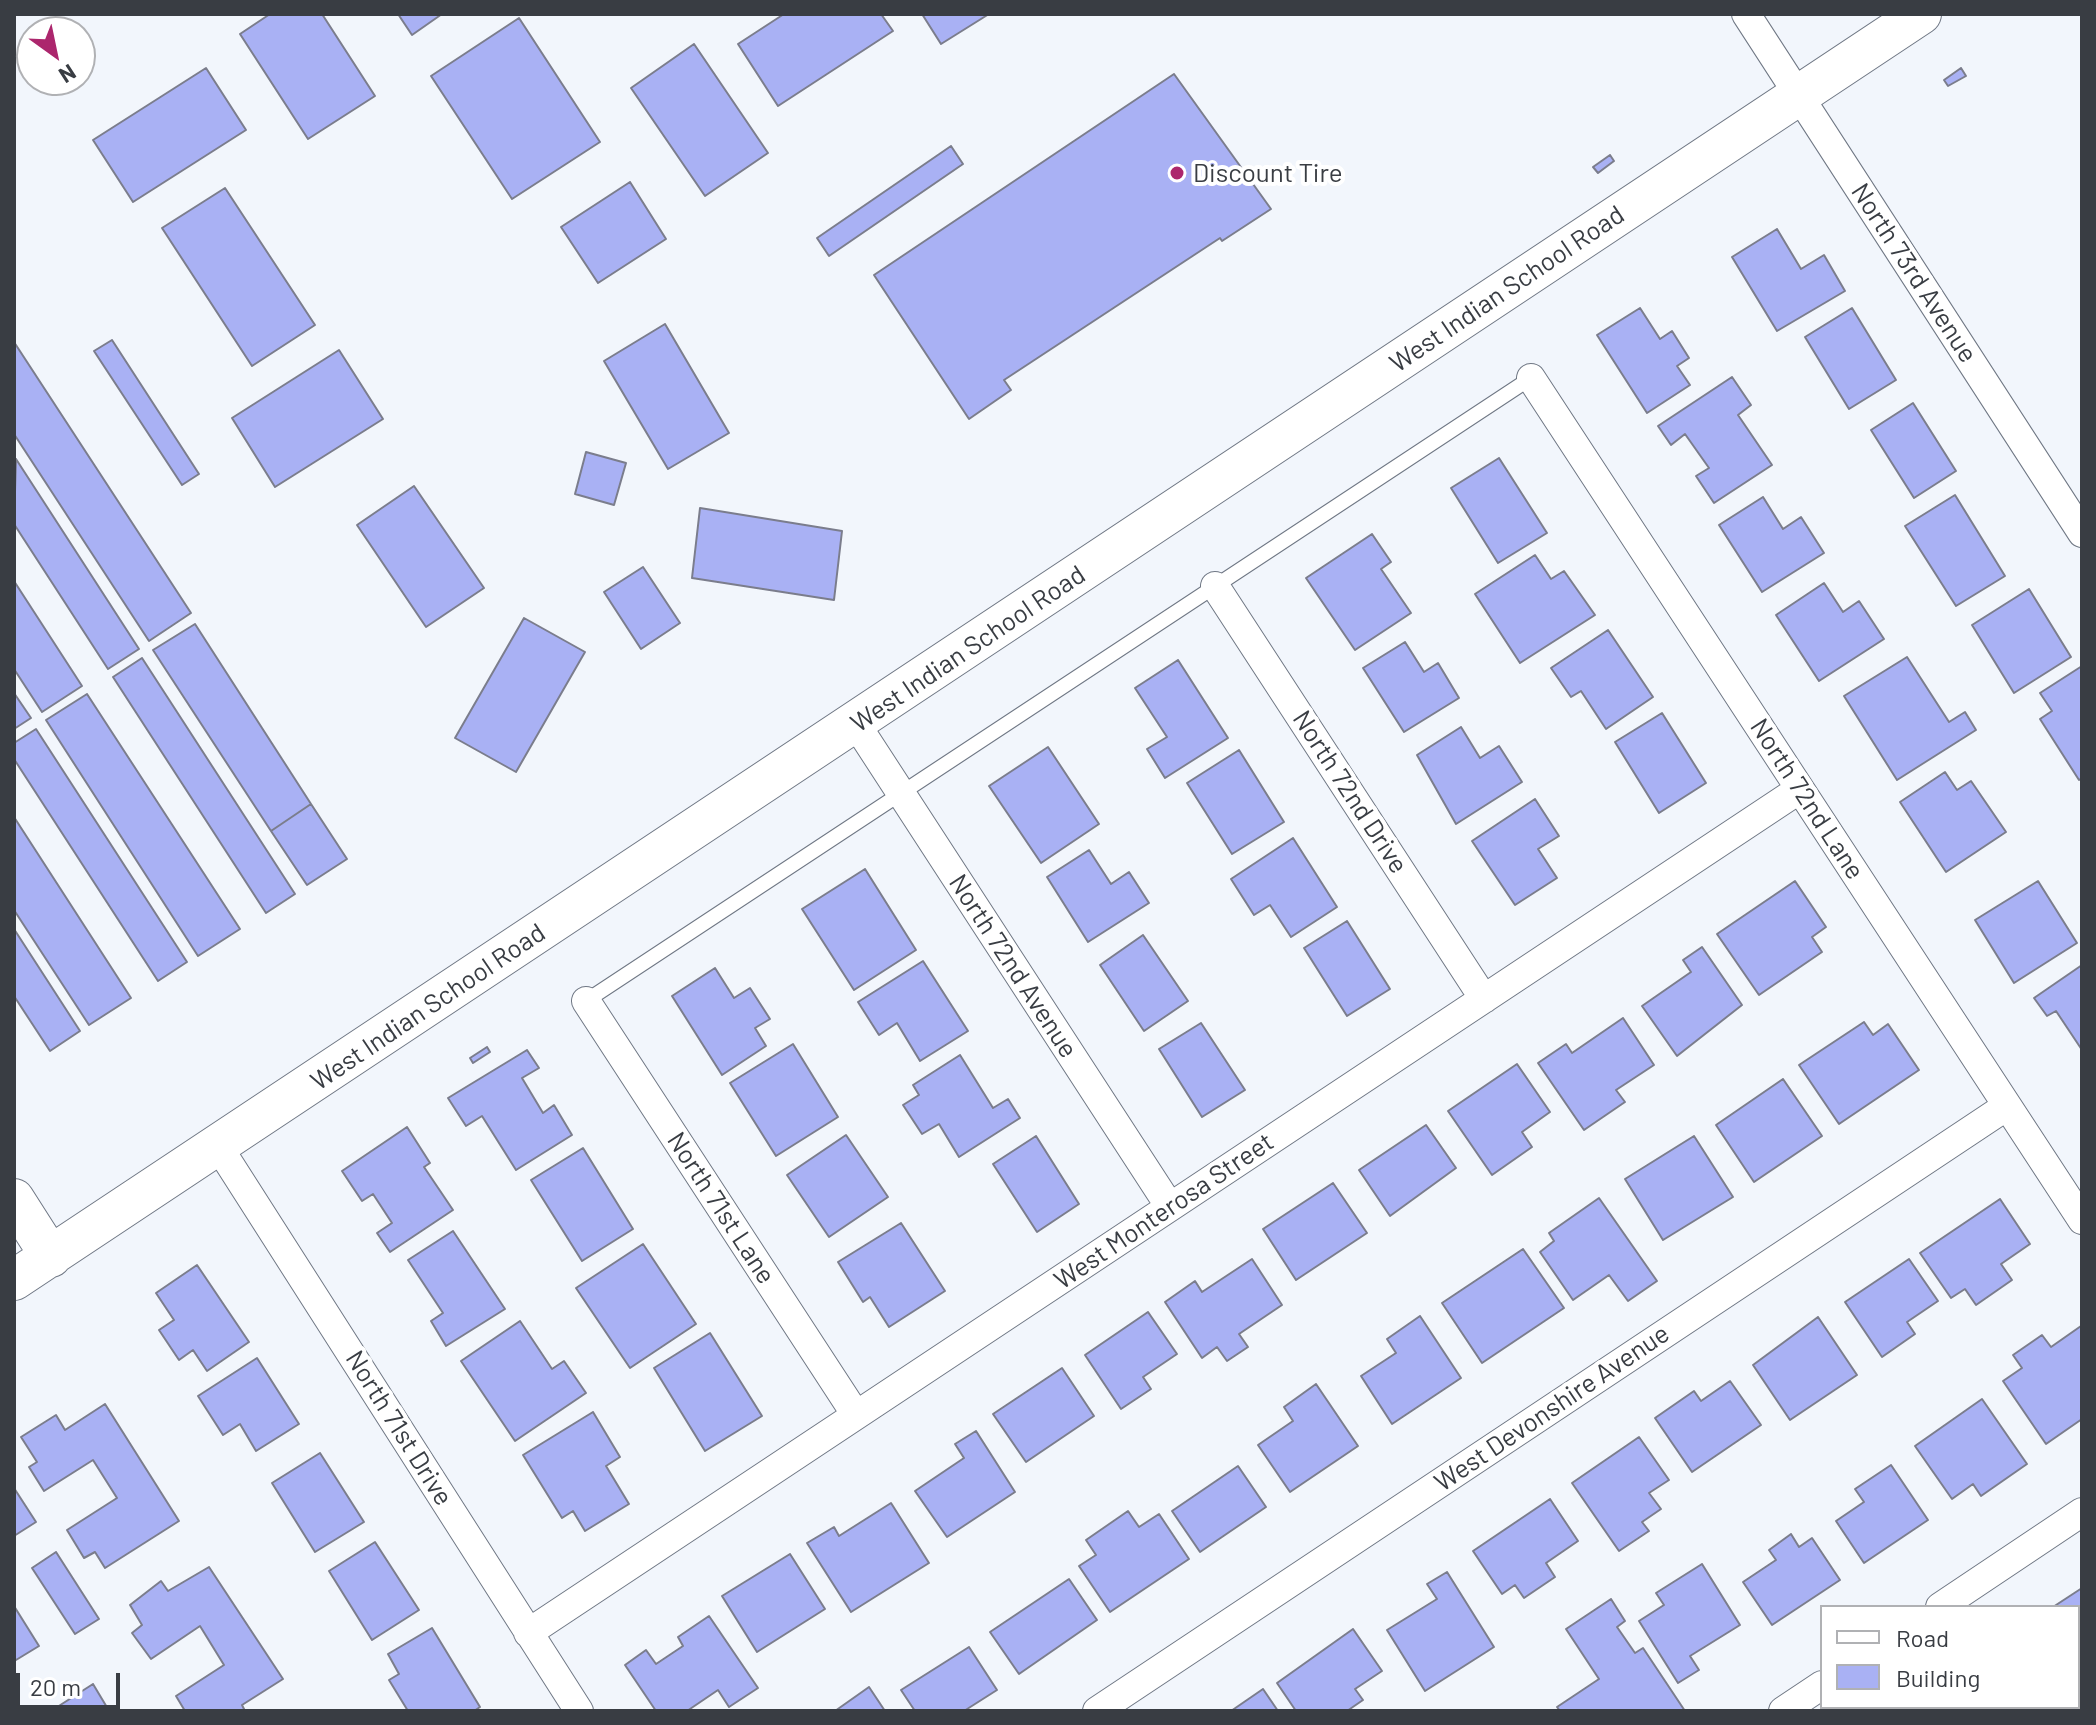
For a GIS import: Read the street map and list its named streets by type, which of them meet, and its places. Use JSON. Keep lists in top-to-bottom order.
{
  "streets": {
    "main road": ["West Indian School Road"],
    "street": [
      "North 73rd Avenue",
      "North 72nd Drive",
      "North 72nd Lane",
      "North 72nd Avenue",
      "North 71st Lane",
      "West Monterosa Street",
      "West Devonshire Avenue",
      "North 71st Drive"
    ]
  },
  "crossings": [
    ["North 73rd Avenue", "West Indian School Road"],
    ["West Indian School Road", "North 72nd Avenue"],
    ["West Indian School Road", "North 71st Drive"],
    ["North 72nd Drive", "West Monterosa Street"],
    ["North 72nd Lane", "West Monterosa Street"],
    ["North 72nd Lane", "West Devonshire Avenue"],
    ["North 72nd Avenue", "West Monterosa Street"],
    ["North 71st Lane", "West Monterosa Street"],
    ["West Monterosa Street", "North 71st Drive"]
  ],
  "places": ["Discount Tire"],
  "legend": ["Road", "Building"],
  "scale_bar": "20 m",
  "north": "bottom right"
}
